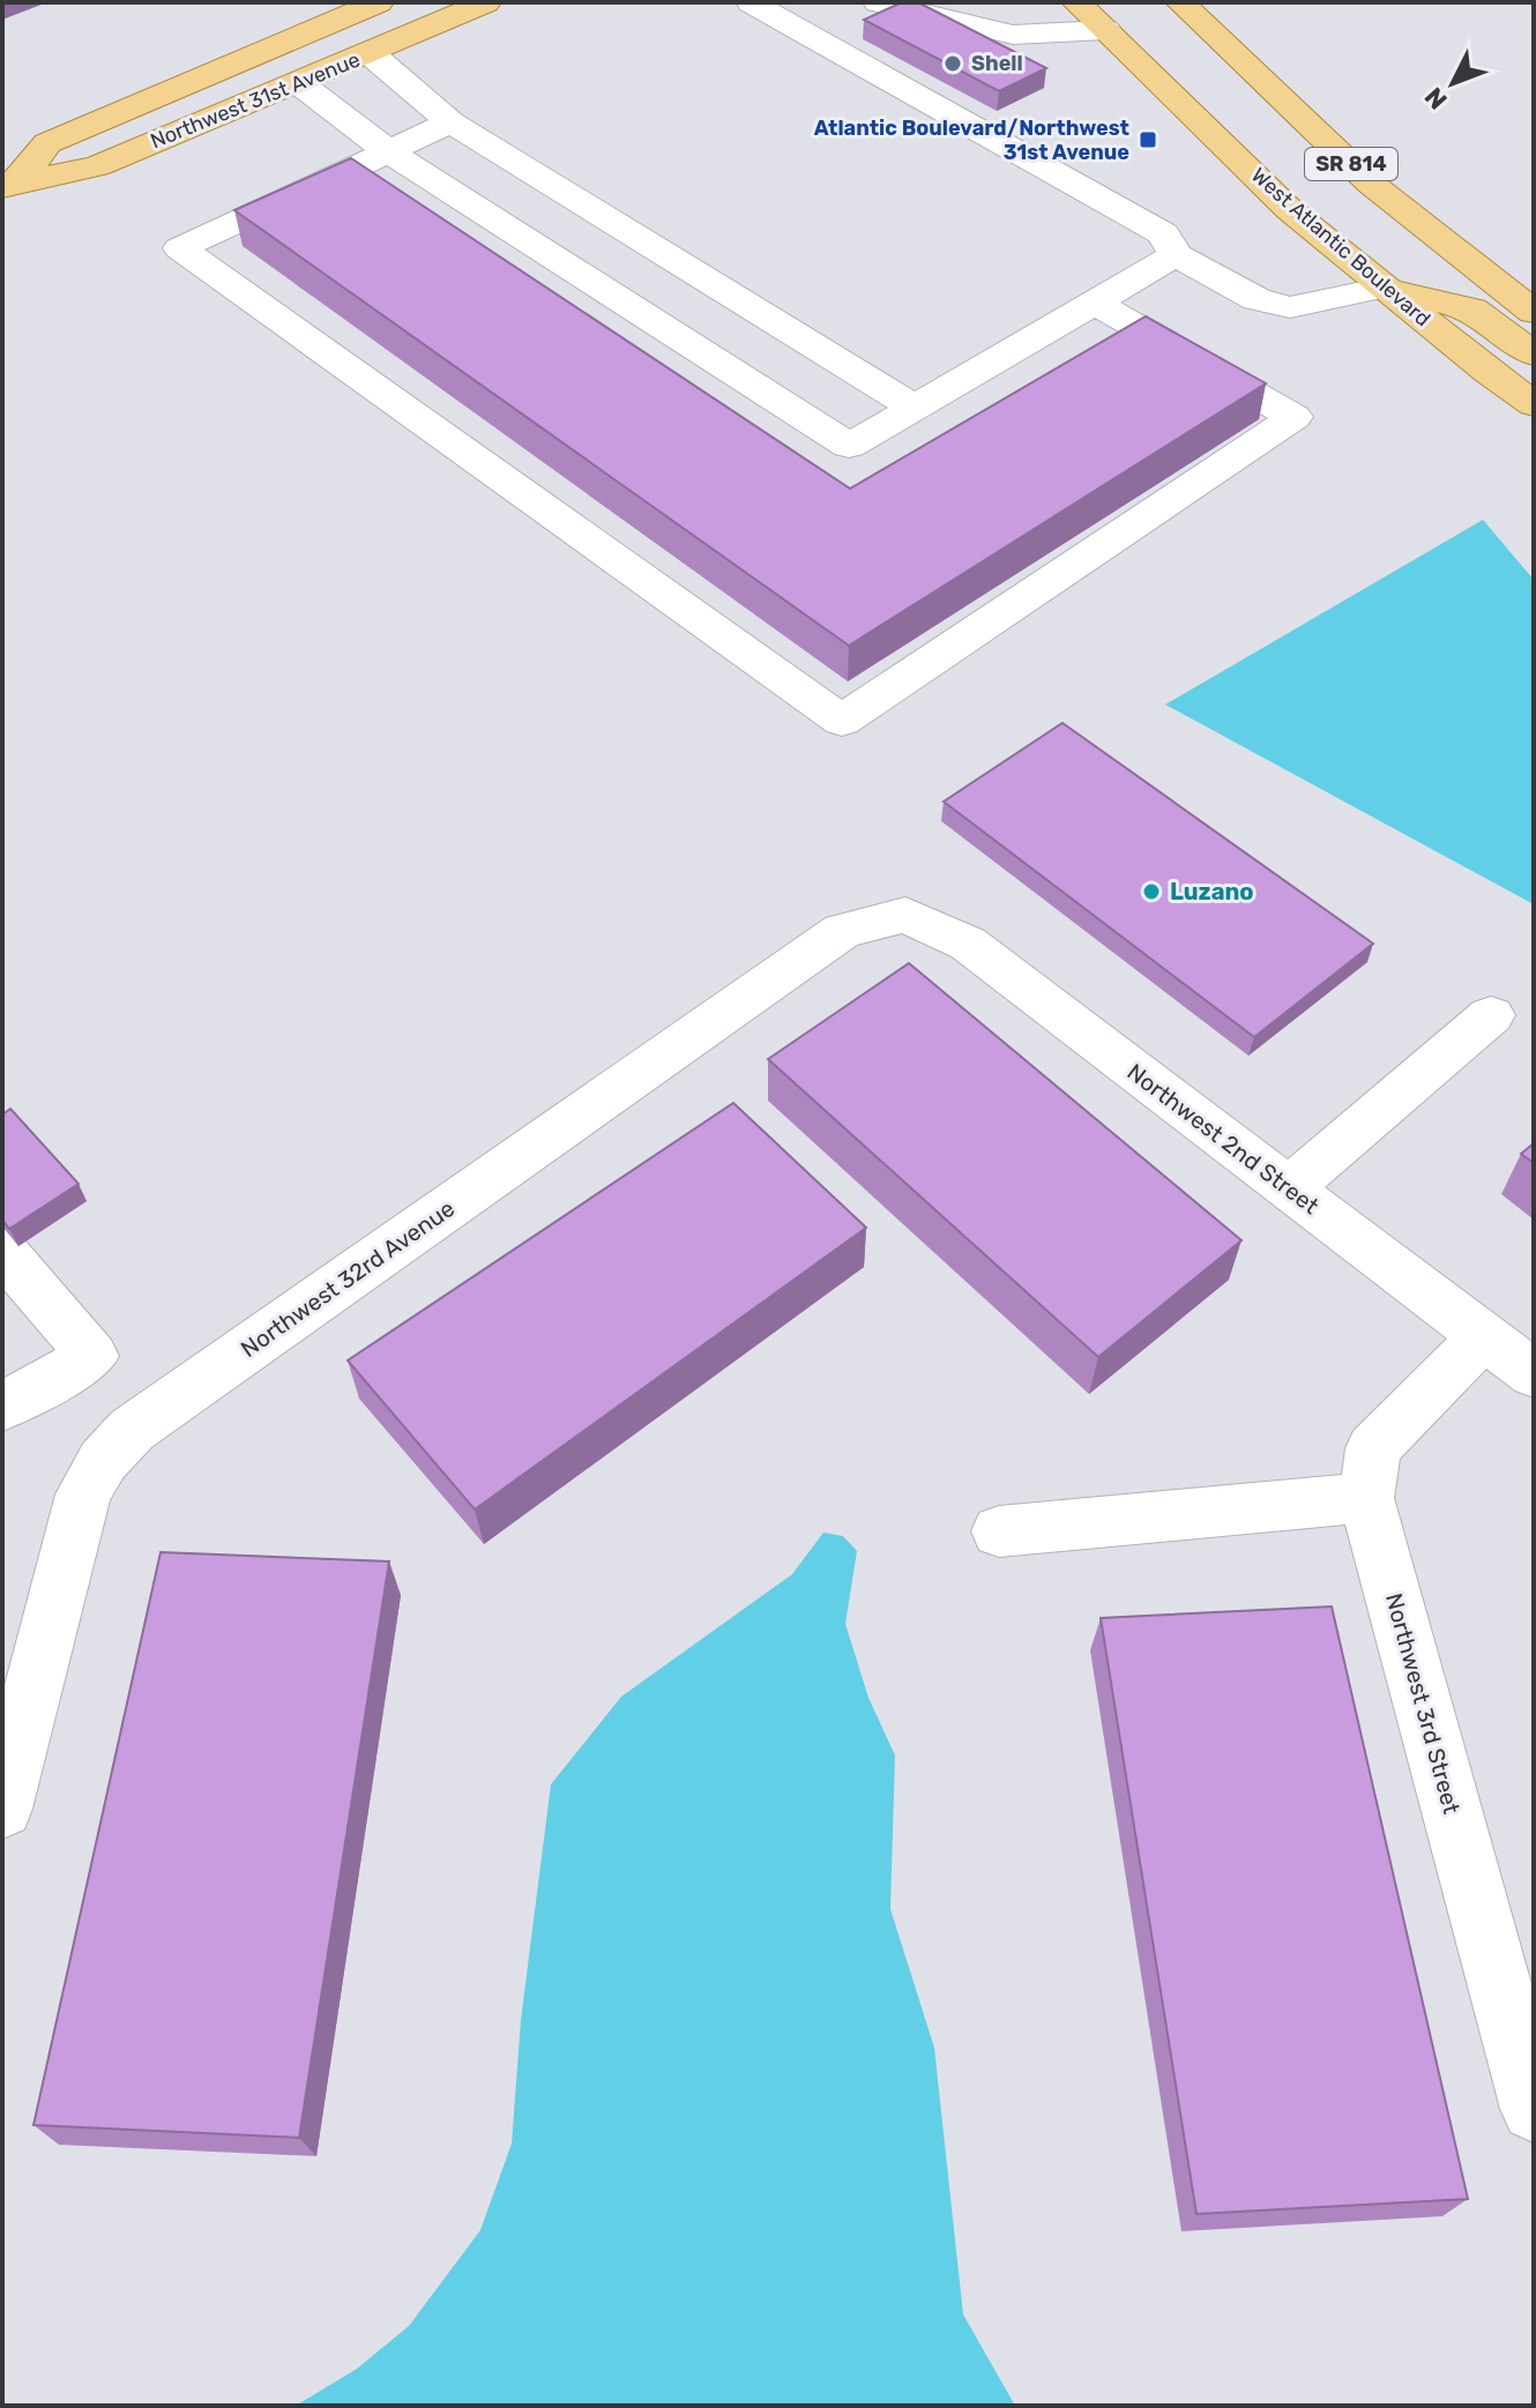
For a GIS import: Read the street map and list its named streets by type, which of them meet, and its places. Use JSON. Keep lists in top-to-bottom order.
{
  "streets": {
    "main road": ["Northwest 31st Avenue", "SR 814", "West Atlantic Boulevard"],
    "street": ["Northwest 2nd Street", "Northwest 32rd Avenue", "Northwest 3rd Street"]
  },
  "crossings": [
    ["Northwest 2nd Street", "Northwest 32rd Avenue"],
    ["Northwest 2nd Street", "Northwest 3rd Street"]
  ],
  "places": {
    "other": ["Shell", "Luzano"],
    "transit": ["Atlantic Boulevard/Northwest 31st Avenue"]
  },
  "north": "bottom left"
}
